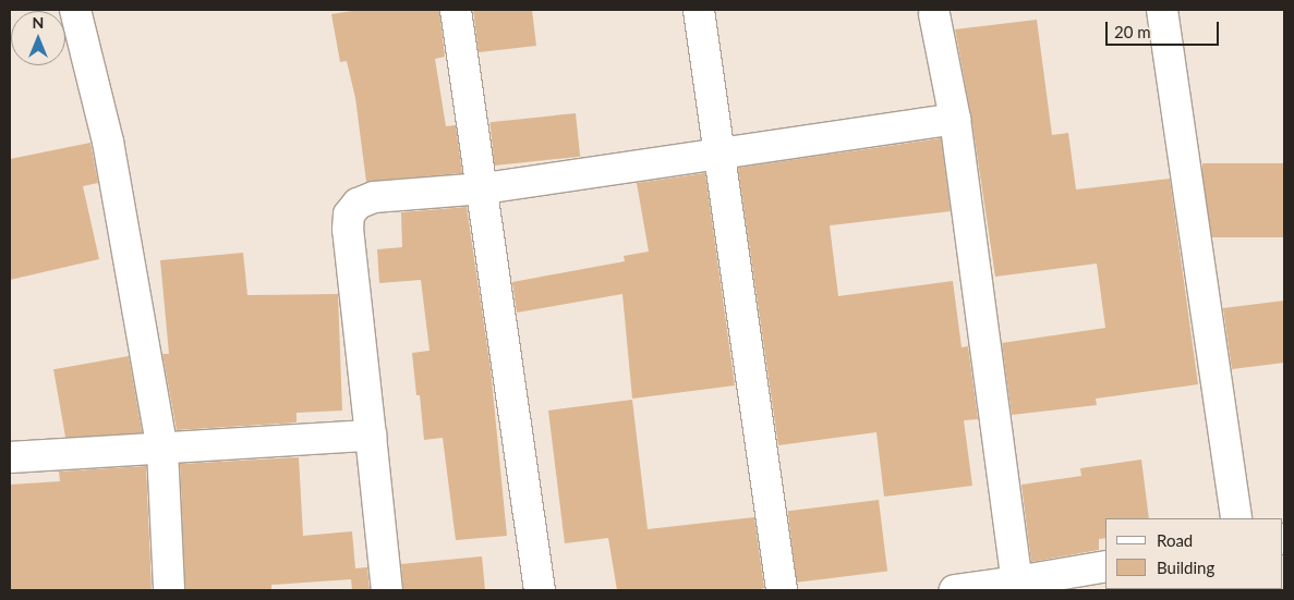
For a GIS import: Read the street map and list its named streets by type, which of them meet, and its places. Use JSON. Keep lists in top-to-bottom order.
{
  "legend": ["Road", "Building"],
  "scale_bar": "20 m",
  "north": "top"
}
